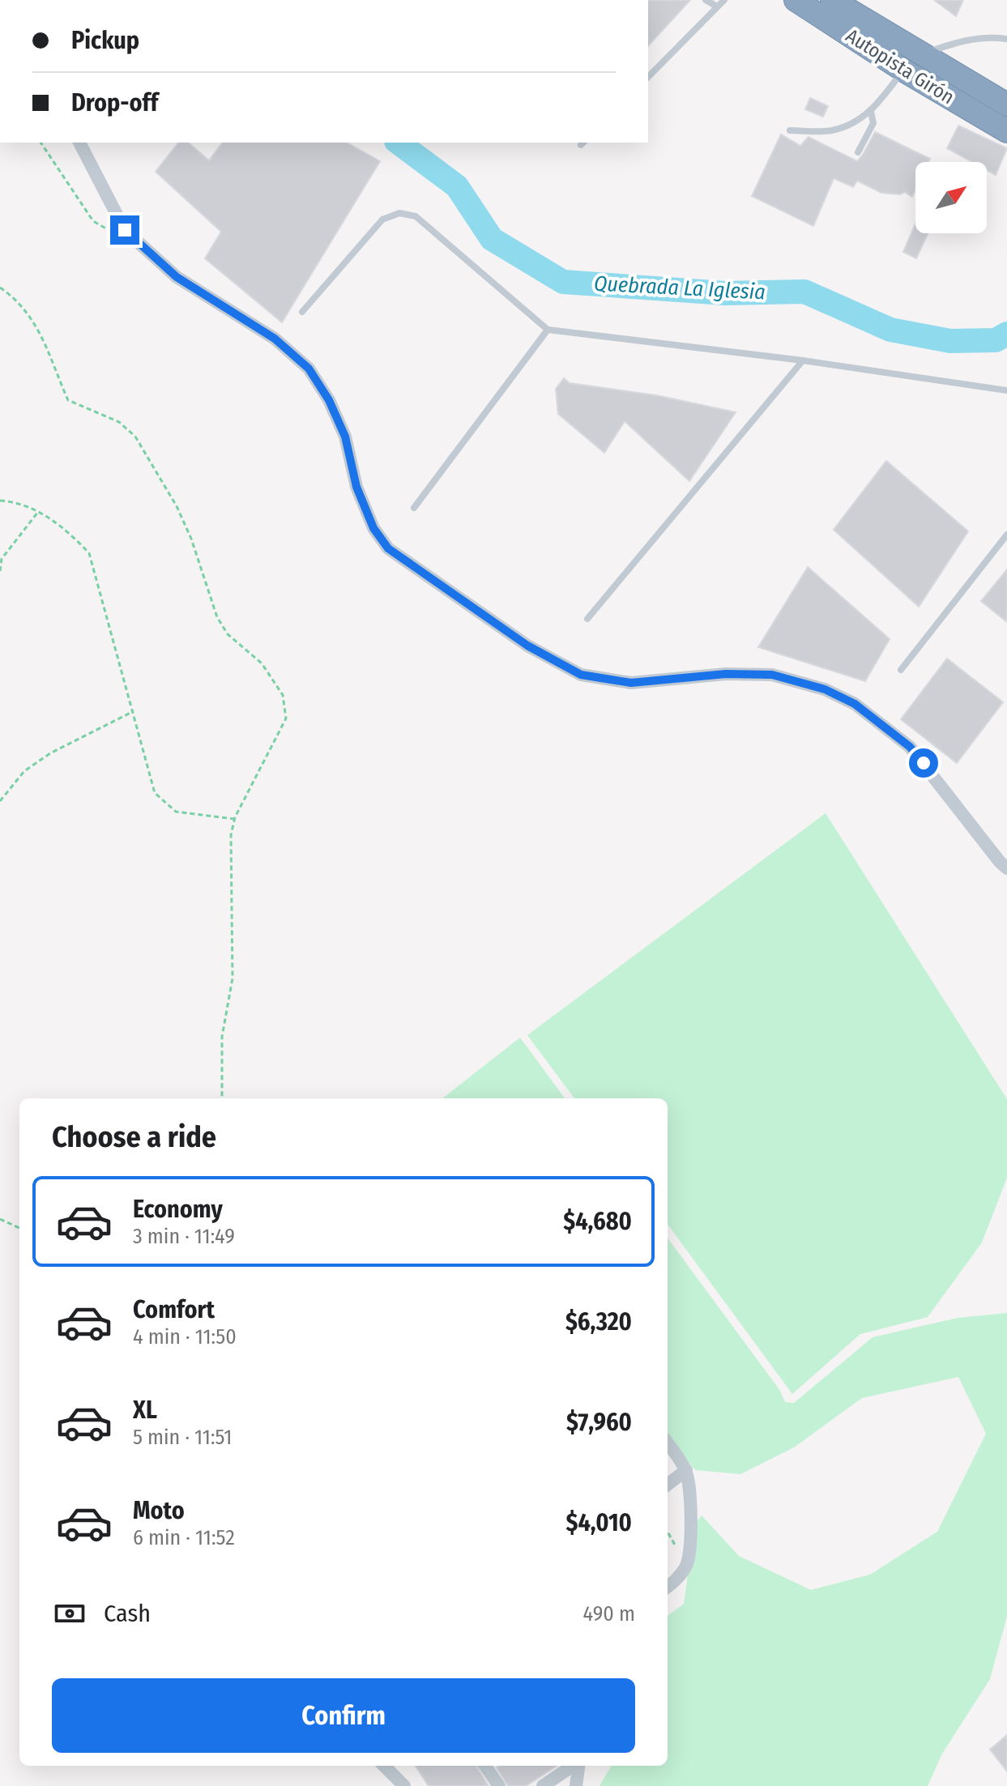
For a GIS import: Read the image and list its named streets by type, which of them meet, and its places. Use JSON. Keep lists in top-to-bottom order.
{
  "streets": {
    "highway": ["Autopista Girón"]
  },
  "water": ["Quebrada La Iglesia"],
  "north": "top right",
  "page": {
    "banner": ["Pickup", "Drop-off"],
    "heading": "Choose a ride",
    "list": [
      {
        "name": "Economy",
        "note": "3 min · 11:49",
        "value": "$4,680"
      },
      {
        "name": "Comfort",
        "note": "4 min · 11:50",
        "value": "$6,320"
      },
      {
        "name": "XL",
        "note": "5 min · 11:51",
        "value": "$7,960"
      },
      {
        "name": "Moto",
        "note": "6 min · 11:52",
        "value": "$4,010"
      }
    ],
    "pay": ["Cash", "490 m"],
    "buttons": "Confirm"
  }
}
